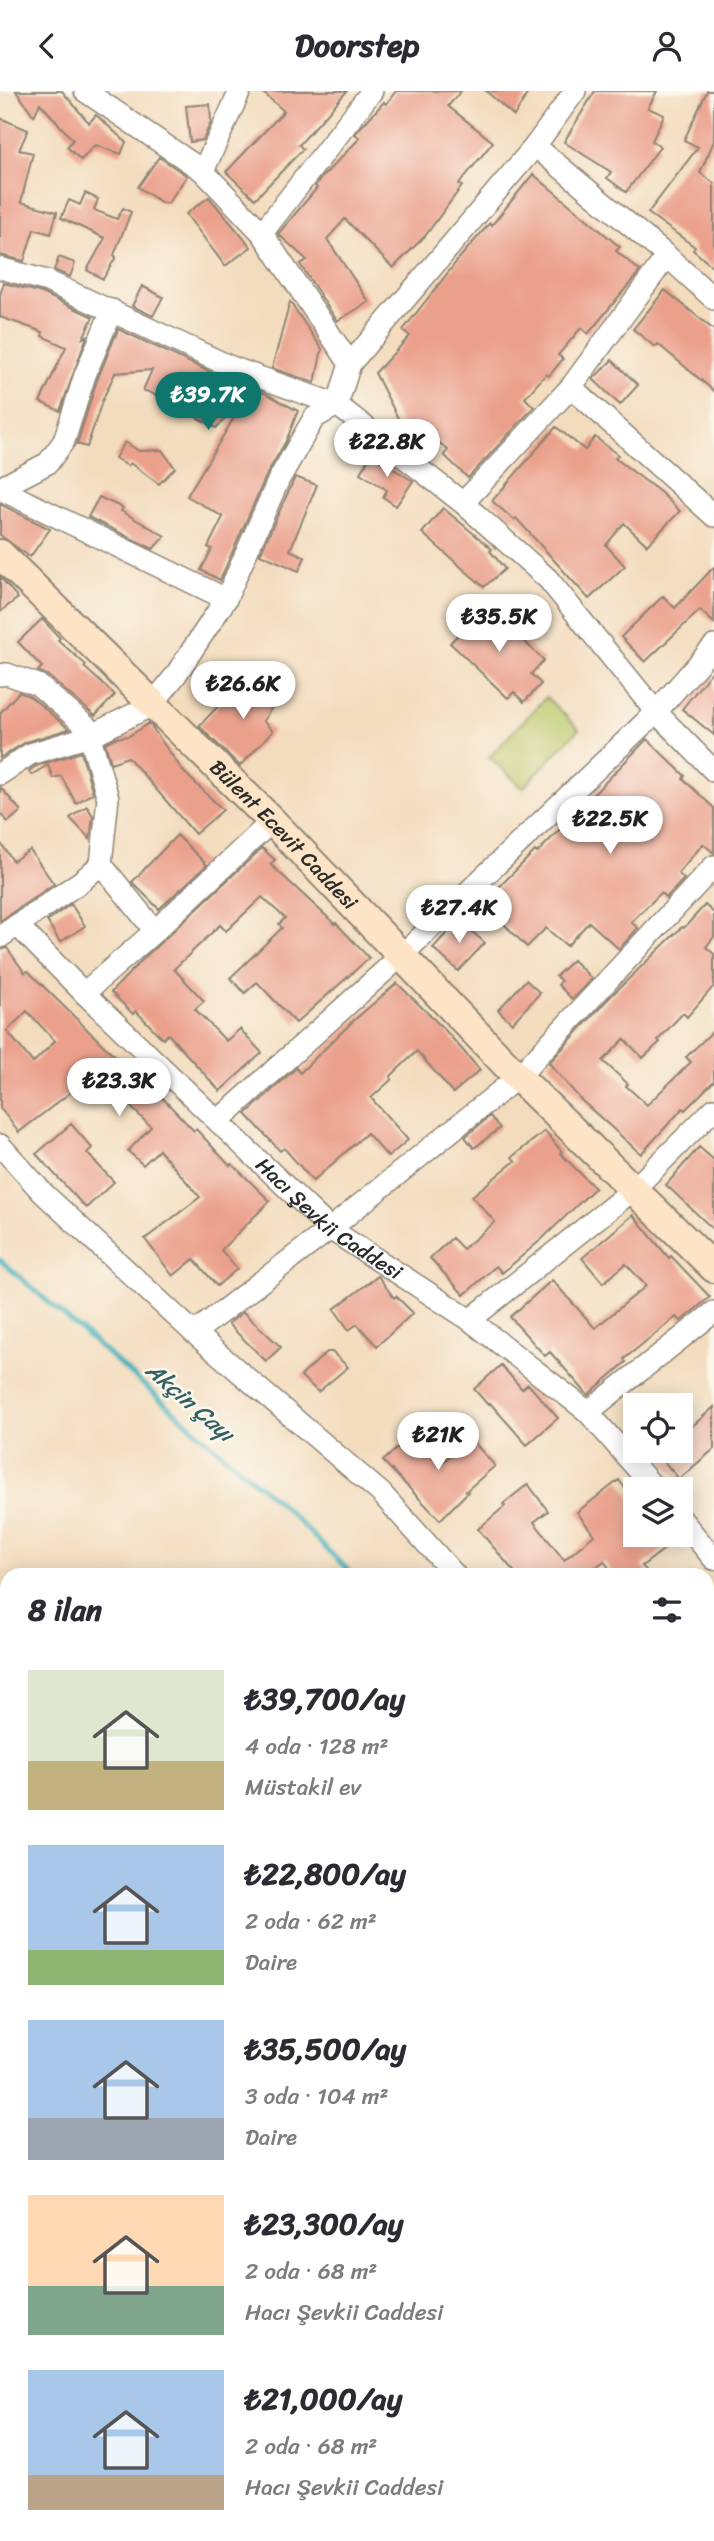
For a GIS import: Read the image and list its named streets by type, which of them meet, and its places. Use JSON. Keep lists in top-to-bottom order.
{
  "streets": {
    "main road": ["Bülent Ecevit Caddesi"],
    "street": ["Hacı Şevkii Caddesi"]
  },
  "water": ["Akçin Çayı"],
  "page": {
    "header": "Doorstep",
    "price": [
      "₺39.7K",
      "₺22.8K",
      "₺35.5K",
      "₺26.6K",
      "₺22.5K",
      "₺27.4K",
      "₺23.3K",
      "₺21K"
    ],
    "heading": "8 ilan",
    "list": [
      {
        "name": "₺39,700/ay",
        "note": "4 oda · 128 m² · Müstakil ev"
      },
      {
        "name": "₺22,800/ay",
        "note": "2 oda · 62 m² · Daire"
      },
      {
        "name": "₺35,500/ay",
        "note": "3 oda · 104 m² · Daire"
      },
      {
        "name": "₺23,300/ay",
        "note": "2 oda · 68 m² · Hacı Şevkii Caddesi"
      },
      {
        "name": "₺21,000/ay",
        "note": "2 oda · 68 m² · Hacı Şevkii Caddesi"
      }
    ]
  }
}
